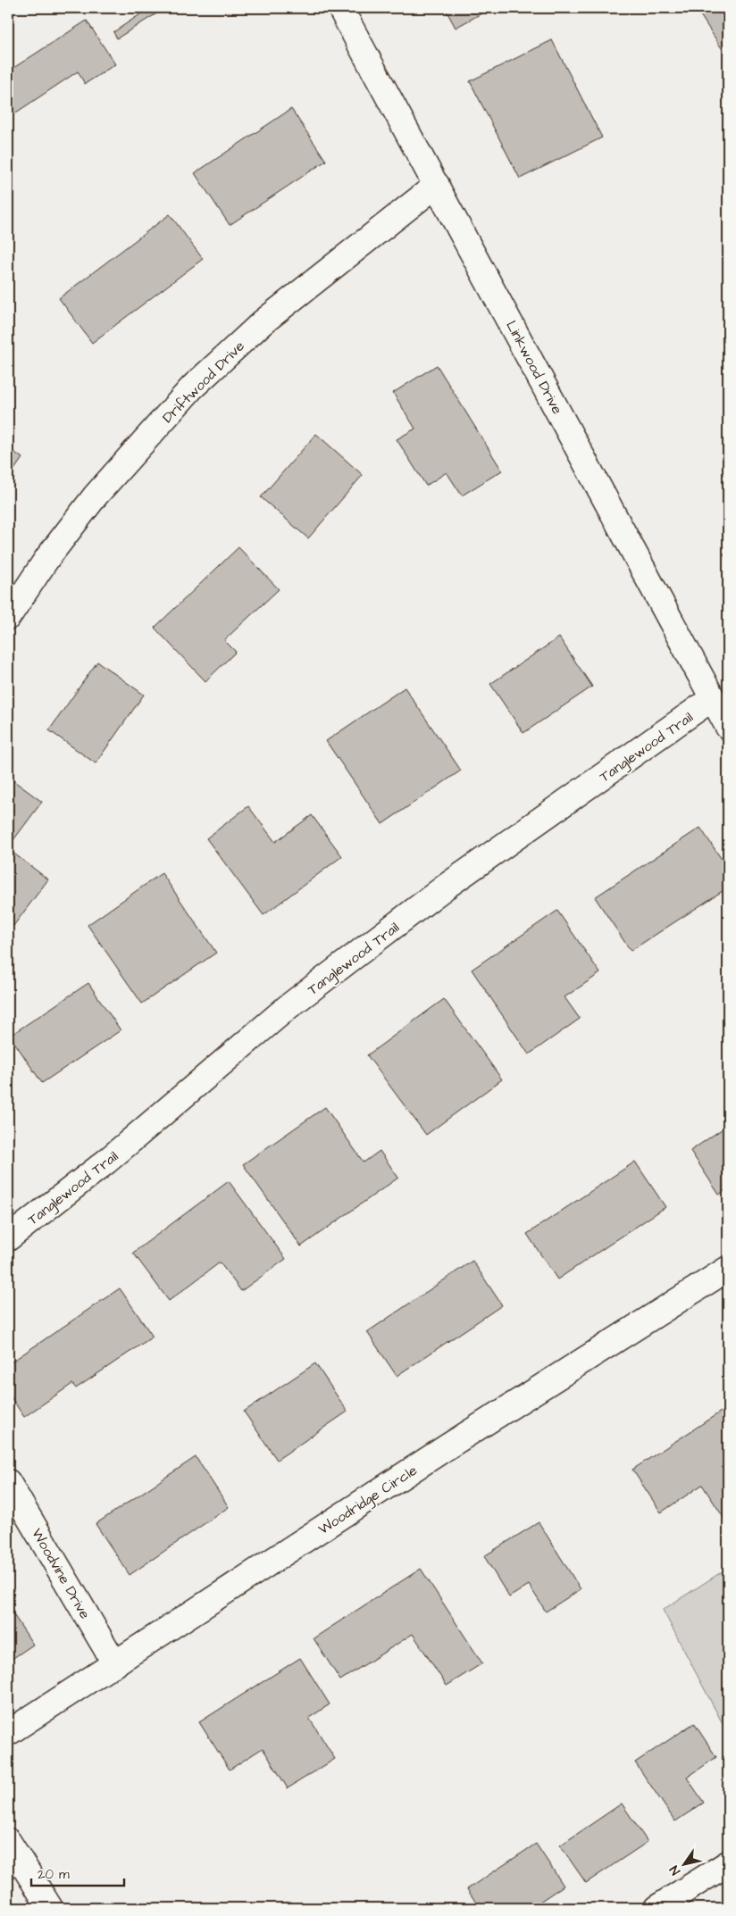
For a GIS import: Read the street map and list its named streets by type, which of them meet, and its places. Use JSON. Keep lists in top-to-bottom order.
{
  "streets": {
    "street": [
      "Linkwood Drive",
      "Driftwood Drive",
      "Tanglewood Trail",
      "Woodridge Circle",
      "Woodvine Drive"
    ]
  },
  "crossings": [
    ["Linkwood Drive", "Driftwood Drive"],
    ["Linkwood Drive", "Tanglewood Trail"],
    ["Woodridge Circle", "Woodvine Drive"]
  ],
  "scale_bar": "20 m",
  "north": "bottom left"
}
